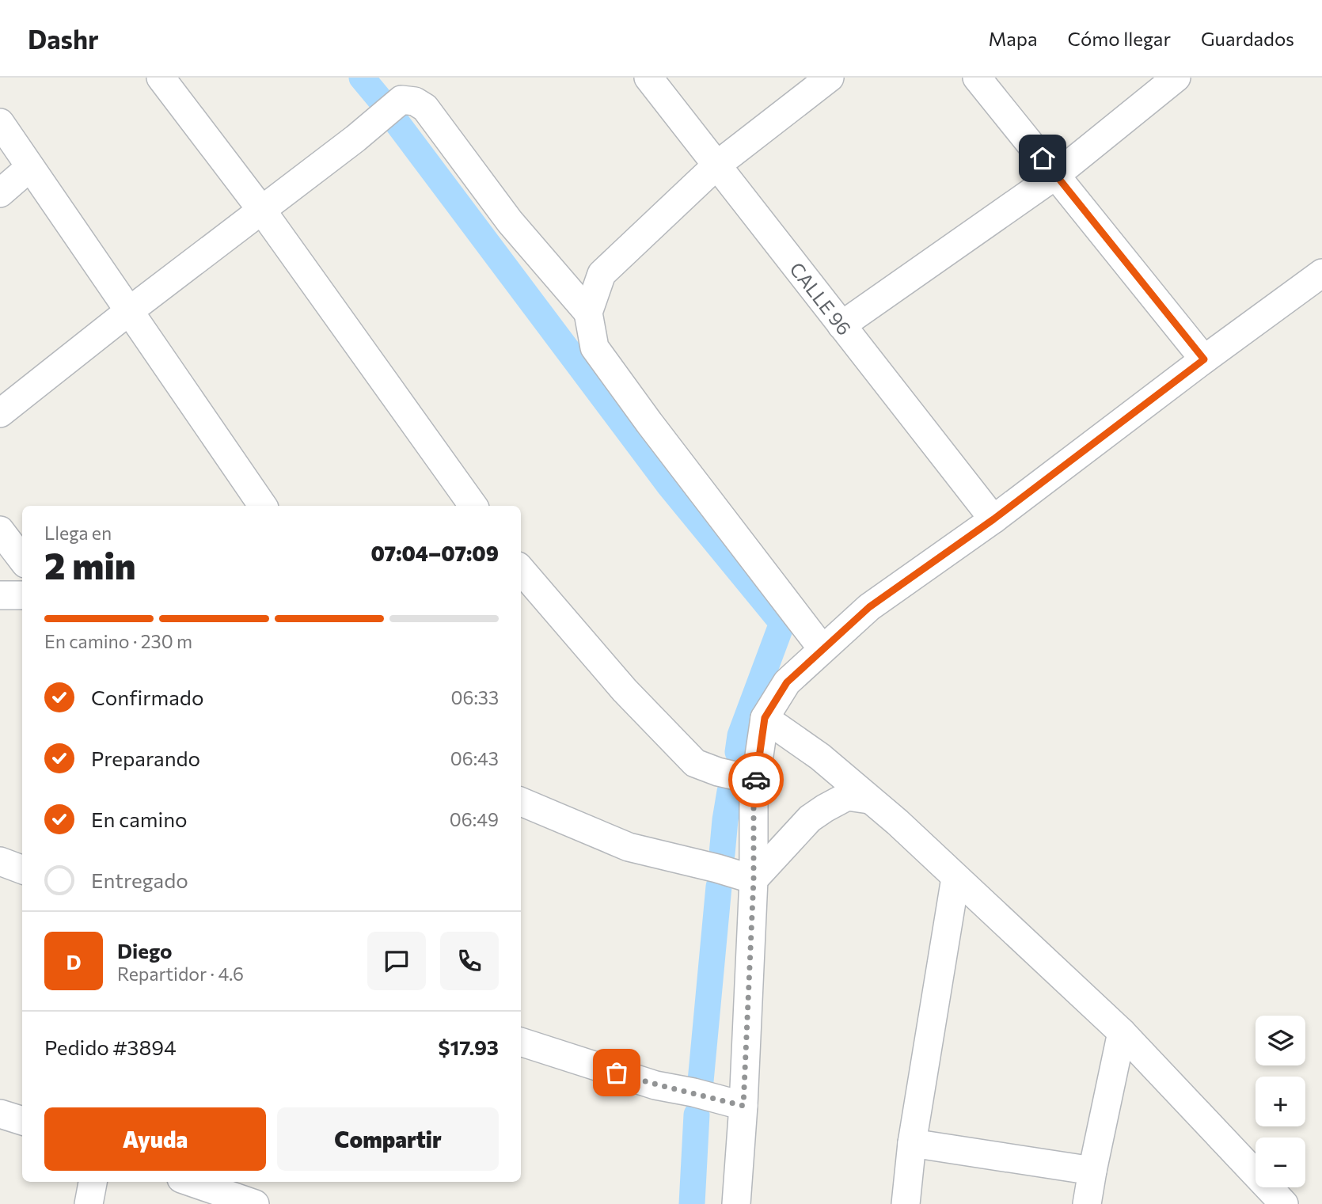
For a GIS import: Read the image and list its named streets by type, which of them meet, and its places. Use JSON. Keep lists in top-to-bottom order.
{
  "streets": {
    "street": ["CALLE 96"]
  },
  "page": {
    "header": "Dashr",
    "nav": ["Mapa", "Cómo llegar", "Guardados"],
    "heading": ["2 min", "Llega en", "07:04–07:09"],
    "panel": [
      "Diego",
      "Repartidor · 4.6",
      "Pedido #3894",
      "$17.93"
    ],
    "bar": "En camino · 230 m",
    "list": [
      ["Confirmado", "06:33"],
      ["Preparando", "06:43"],
      ["En camino", "06:49"],
      "Entregado"
    ],
    "round": "D",
    "map_buttons": ["+", "−"],
    "buttons": ["Ayuda", "Compartir"]
  }
}
